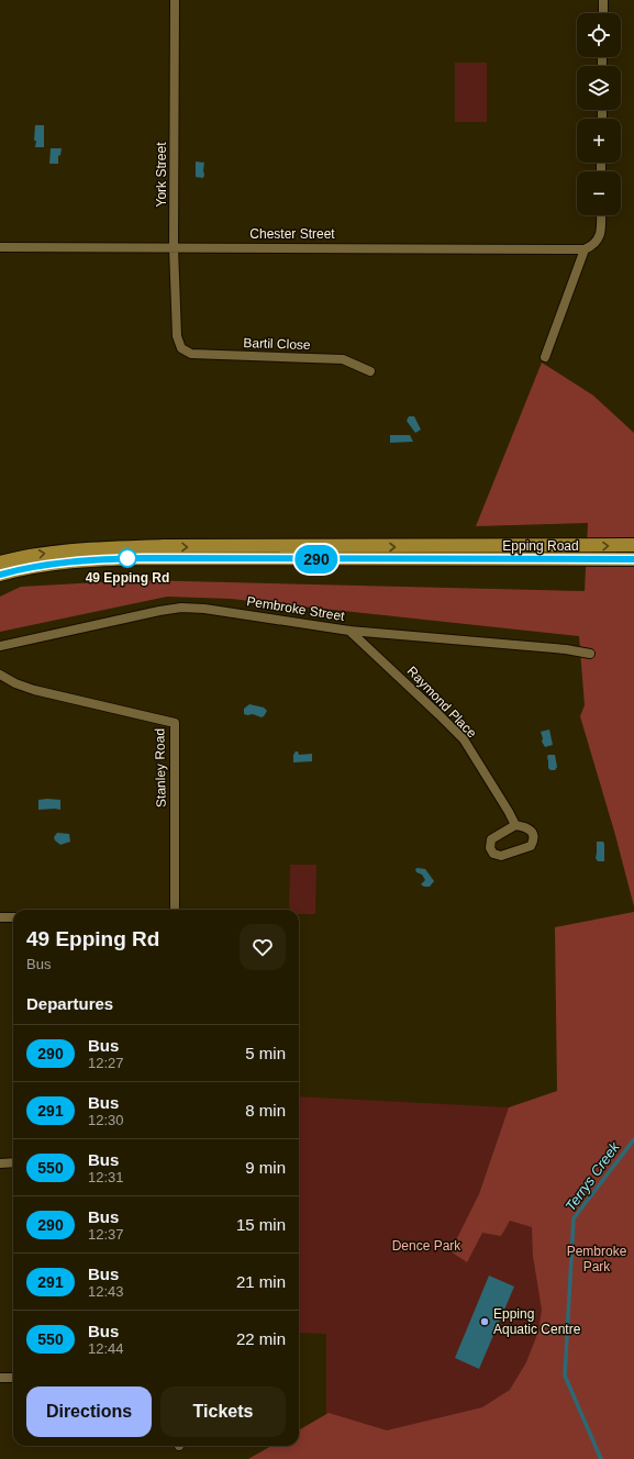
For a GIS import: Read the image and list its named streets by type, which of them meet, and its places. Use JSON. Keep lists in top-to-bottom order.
{
  "streets": {
    "main road": ["Epping Road"],
    "street": [
      "York Street",
      "Chester Street",
      "Bartil Close",
      "Pembroke Street",
      "Raymond Place",
      "Stanley Road"
    ]
  },
  "crossings": [
    ["York Street", "Chester Street"],
    ["York Street", "Bartil Close"],
    ["Pembroke Street", "Raymond Place"]
  ],
  "water": ["Terrys Creek"],
  "parks": ["Dence Park", "Pembroke Park"],
  "places": ["49 Epping Rd", "Epping Aquatic Centre"],
  "lines": ["bus line 290"],
  "page": {
    "on_map": "290",
    "map_buttons": ["+", "−"],
    "heading": [
      ["49 Epping Rd", "Bus"],
      "Departures"
    ],
    "list": [
      {
        "mark": "290",
        "name": "Bus",
        "note": "12:27",
        "value": "5 min"
      },
      {
        "mark": "291",
        "name": "Bus",
        "note": "12:30",
        "value": "8 min"
      },
      {
        "mark": "550",
        "name": "Bus",
        "note": "12:31",
        "value": "9 min"
      },
      {
        "mark": "290",
        "name": "Bus",
        "note": "12:37",
        "value": "15 min"
      },
      {
        "mark": "291",
        "name": "Bus",
        "note": "12:43",
        "value": "21 min"
      },
      {
        "mark": "550",
        "name": "Bus",
        "note": "12:44",
        "value": "22 min"
      }
    ],
    "buttons": ["Directions", "Tickets"]
  }
}
